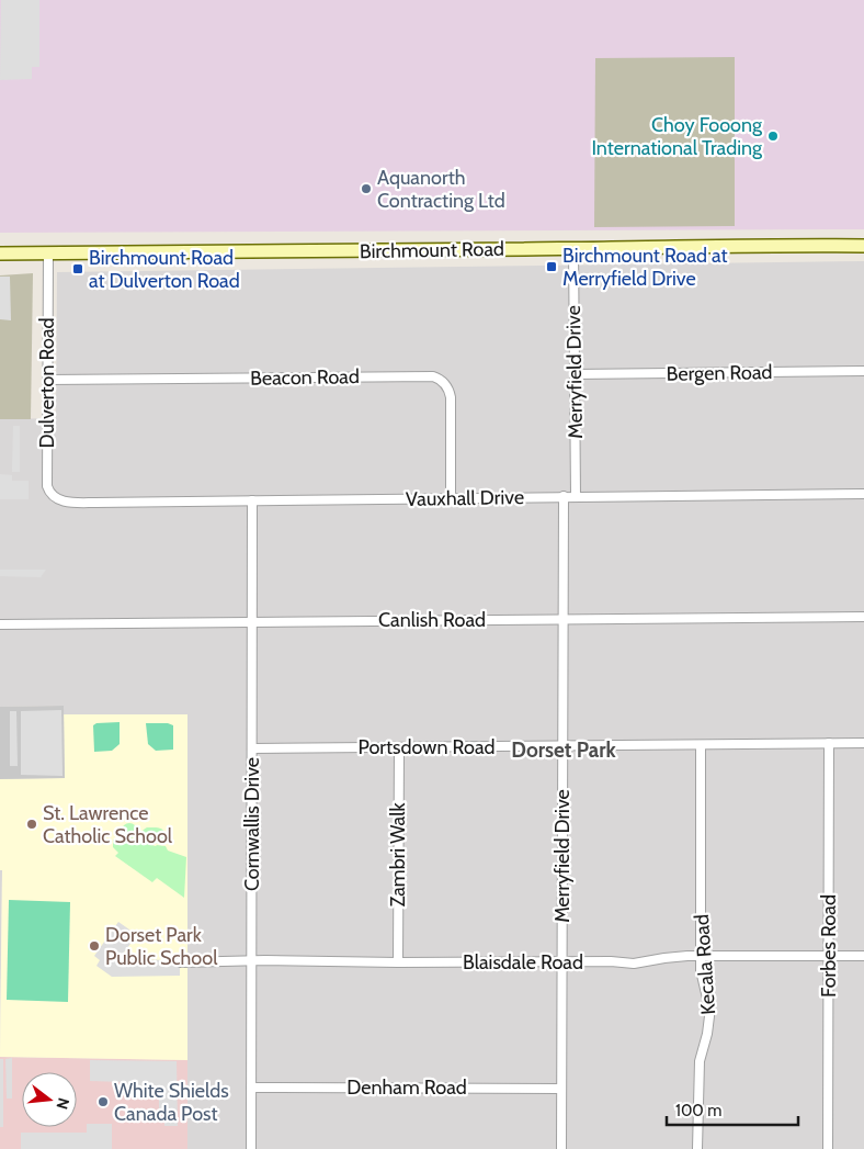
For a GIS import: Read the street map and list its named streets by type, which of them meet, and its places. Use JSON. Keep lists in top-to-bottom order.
{
  "streets": {
    "main road": ["Birchmount Road"],
    "street": [
      "Merryfield Drive",
      "Bergen Road",
      "Beacon Road",
      "Dulverton Road",
      "Vauxhall Drive",
      "Canlish Road",
      "Portsdown Road",
      "Cornwallis Drive",
      "Zambri Walk",
      "Forbes Road",
      "Blaisdale Road",
      "Kecala Road",
      "Denham Road"
    ]
  },
  "crossings": [
    ["Birchmount Road", "Merryfield Drive"],
    ["Birchmount Road", "Dulverton Road"],
    ["Merryfield Drive", "Bergen Road"],
    ["Merryfield Drive", "Vauxhall Drive"],
    ["Merryfield Drive", "Canlish Road"],
    ["Merryfield Drive", "Portsdown Road"],
    ["Merryfield Drive", "Blaisdale Road"],
    ["Merryfield Drive", "Denham Road"],
    ["Beacon Road", "Dulverton Road"],
    ["Beacon Road", "Vauxhall Drive"],
    ["Dulverton Road", "Vauxhall Drive"],
    ["Vauxhall Drive", "Cornwallis Drive"],
    ["Canlish Road", "Cornwallis Drive"],
    ["Portsdown Road", "Cornwallis Drive"],
    ["Portsdown Road", "Zambri Walk"],
    ["Portsdown Road", "Forbes Road"],
    ["Portsdown Road", "Kecala Road"],
    ["Cornwallis Drive", "Blaisdale Road"],
    ["Cornwallis Drive", "Denham Road"],
    ["Zambri Walk", "Blaisdale Road"],
    ["Forbes Road", "Blaisdale Road"],
    ["Blaisdale Road", "Kecala Road"]
  ],
  "districts": ["Dorset Park"],
  "places": {
    "other": [
      "Choy Fooong International Trading",
      "Aquanorth Contracting Ltd",
      "St. Lawrence Catholic School",
      "Dorset Park Public School",
      "White Shields Canada Post"
    ],
    "transit": ["Birchmount Road at Merryfield Drive", "Birchmount Road at Dulverton Road"]
  },
  "scale_bar": "100 m",
  "north": "right"
}
